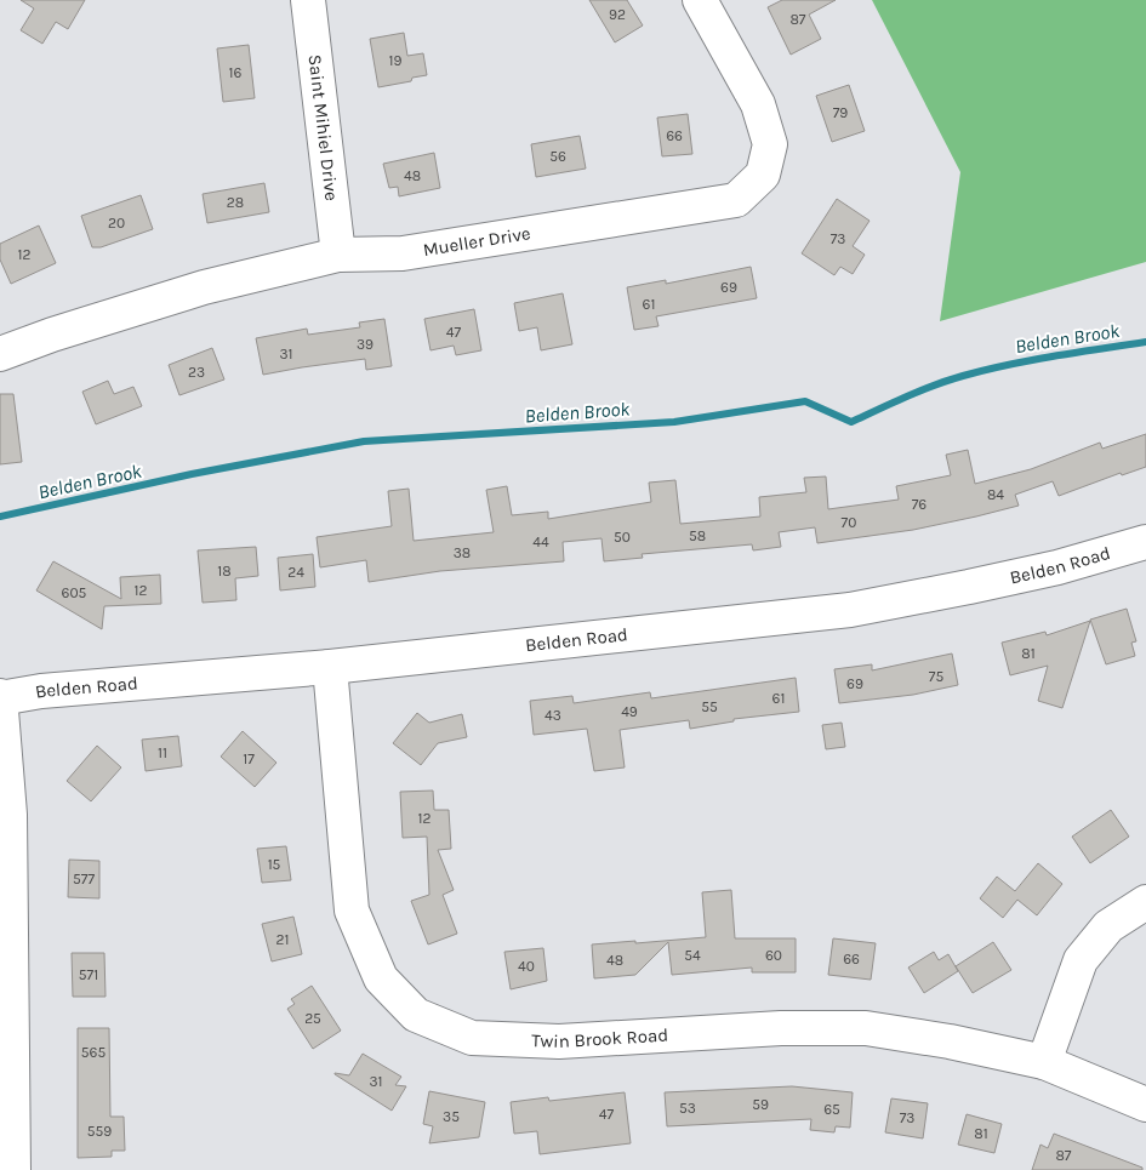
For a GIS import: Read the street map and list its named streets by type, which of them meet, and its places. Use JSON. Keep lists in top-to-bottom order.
{
  "streets": {
    "street": [
      "Saint Mihiel Drive",
      "Mueller Drive",
      "Belden Road",
      "Twin Brook Road"
    ]
  },
  "crossings": [
    ["Saint Mihiel Drive", "Mueller Drive"],
    ["Belden Road", "Twin Brook Road"]
  ],
  "water": ["Belden Brook"],
  "house_numbers": [
    "92",
    "87",
    "19",
    "16",
    "79",
    "66",
    "56",
    "48",
    "28",
    "20",
    "73",
    "12",
    "69",
    "61",
    "47",
    "39",
    "31",
    "23",
    "84",
    "76",
    "70",
    "58",
    "50",
    "44",
    "38",
    "18",
    "24",
    "12",
    "605",
    "81",
    "75",
    "69",
    "61",
    "55",
    "49",
    "43",
    "11",
    "17",
    "12",
    "15",
    "577",
    "21",
    "54",
    "60",
    "66",
    "48",
    "40",
    "571",
    "25",
    "565",
    "31",
    "59",
    "53",
    "65",
    "47",
    "35",
    "73",
    "559",
    "81",
    "87"
  ]
}
